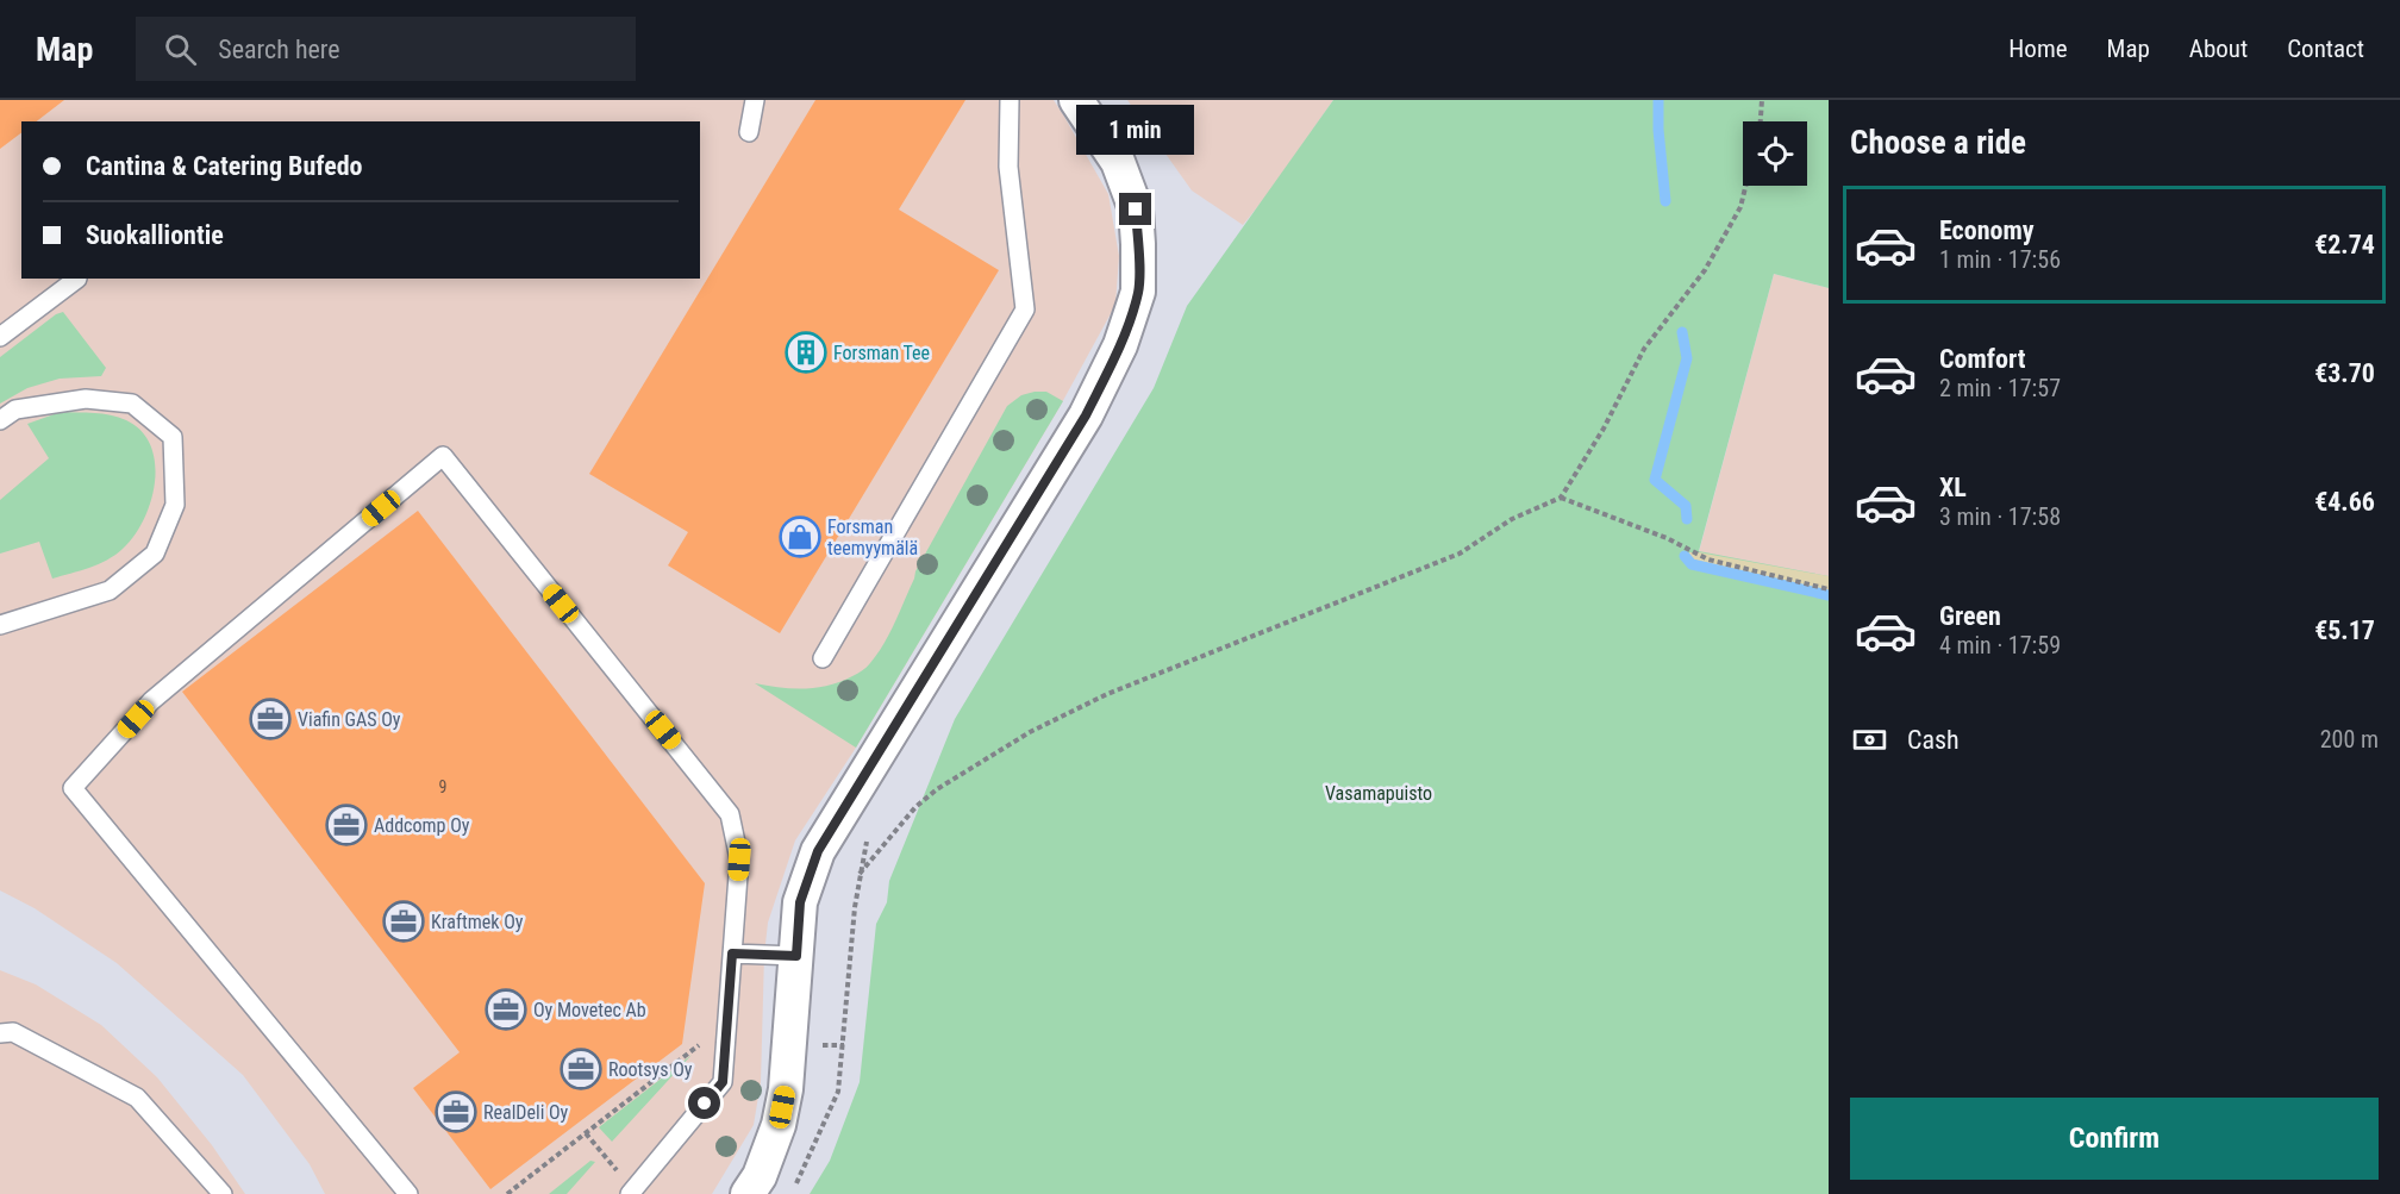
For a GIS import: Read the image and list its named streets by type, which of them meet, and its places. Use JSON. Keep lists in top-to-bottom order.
{
  "parks": ["Vasamapuisto"],
  "places": {
    "building": ["Forsman Tee"],
    "shop": ["Forsman teemyymälä"],
    "office": [
      "Viafin GAS Oy",
      "Addcomp Oy",
      "Kraftmek Oy",
      "Oy Movetec Ab",
      "Rootsys Oy",
      "RealDeli Oy"
    ]
  },
  "house_numbers": ["9"],
  "page": {
    "header": "Map",
    "search": "Search here",
    "nav": [
      "Home",
      "Map",
      "About",
      "Contact"
    ],
    "heading": "Choose a ride",
    "bubble": "1 min",
    "banner": ["Cantina & Catering Bufedo", "Suokalliontie"],
    "list": [
      {
        "name": "Economy",
        "note": "1 min · 17:56",
        "value": "€2.74"
      },
      {
        "name": "Comfort",
        "note": "2 min · 17:57",
        "value": "€3.70"
      },
      {
        "name": "XL",
        "note": "3 min · 17:58",
        "value": "€4.66"
      },
      {
        "name": "Green",
        "note": "4 min · 17:59",
        "value": "€5.17"
      }
    ],
    "pay": ["Cash", "200 m"],
    "buttons": "Confirm"
  }
}
